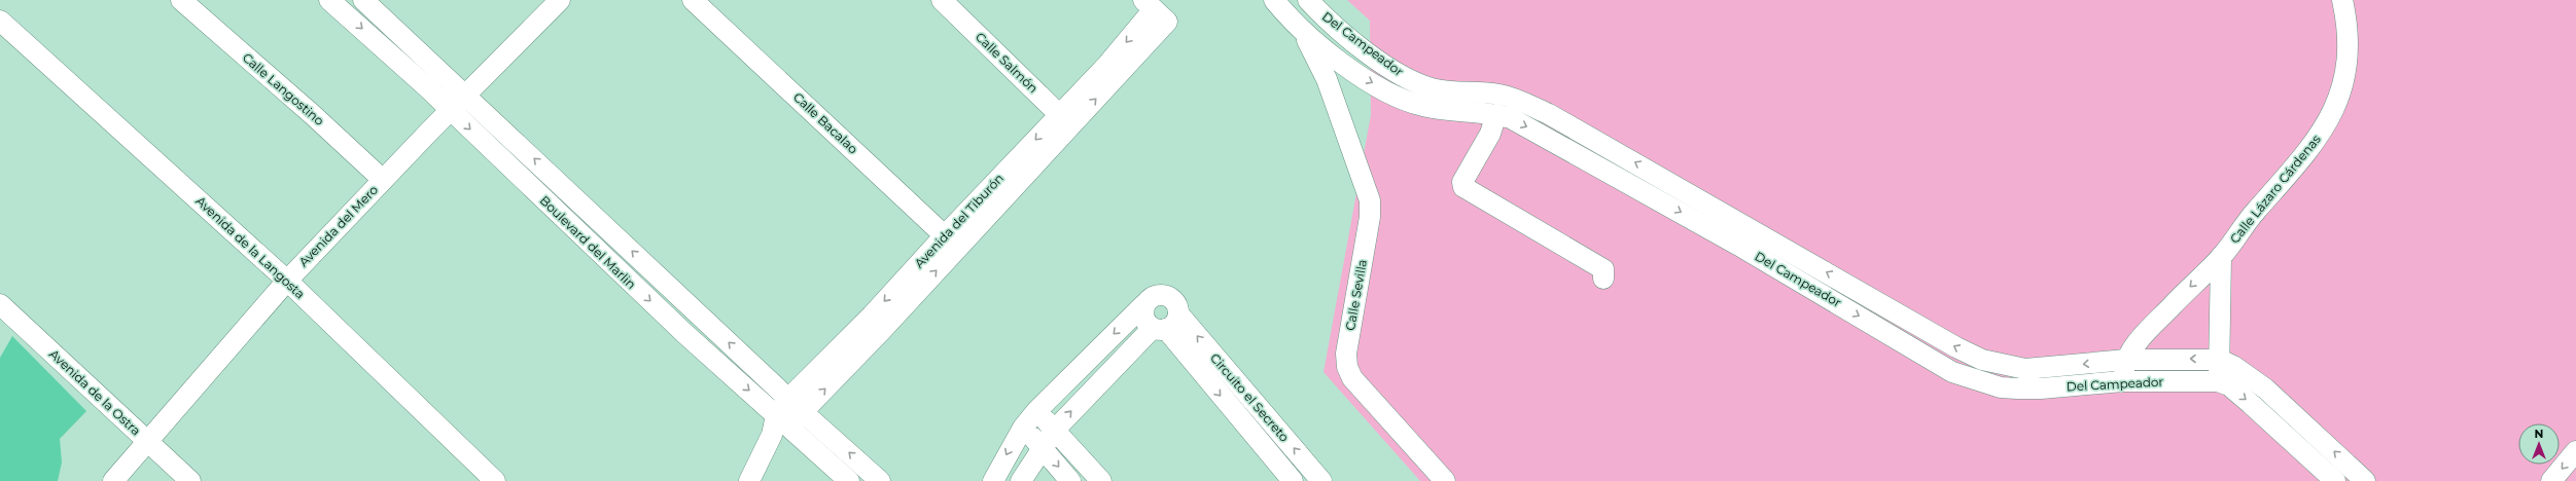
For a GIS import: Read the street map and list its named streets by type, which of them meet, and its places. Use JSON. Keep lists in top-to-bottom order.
{
  "streets": {
    "street": [
      "Del Campeador",
      "Calle Salmón",
      "Calle Langostino",
      "Calle Bacalao",
      "Calle Lázaro Cárdenas",
      "Avenida del Tiburón",
      "Avenida del Mero",
      "Boulevard del Marlin",
      "Avenida de la Langosta",
      "Calle Sevilla",
      "Avenida de la Ostra",
      "Circuito el Secreto"
    ]
  },
  "crossings": [
    ["Del Campeador", "Calle Lázaro Cárdenas"],
    ["Del Campeador", "Calle Sevilla"],
    ["Calle Salmón", "Avenida del Tiburón"],
    ["Calle Langostino", "Avenida del Mero"],
    ["Calle Bacalao", "Avenida del Tiburón"],
    ["Avenida del Tiburón", "Boulevard del Marlin"],
    ["Avenida del Mero", "Boulevard del Marlin"],
    ["Avenida del Mero", "Avenida de la Langosta"],
    ["Avenida del Mero", "Avenida de la Ostra"]
  ],
  "north": "top"
}
